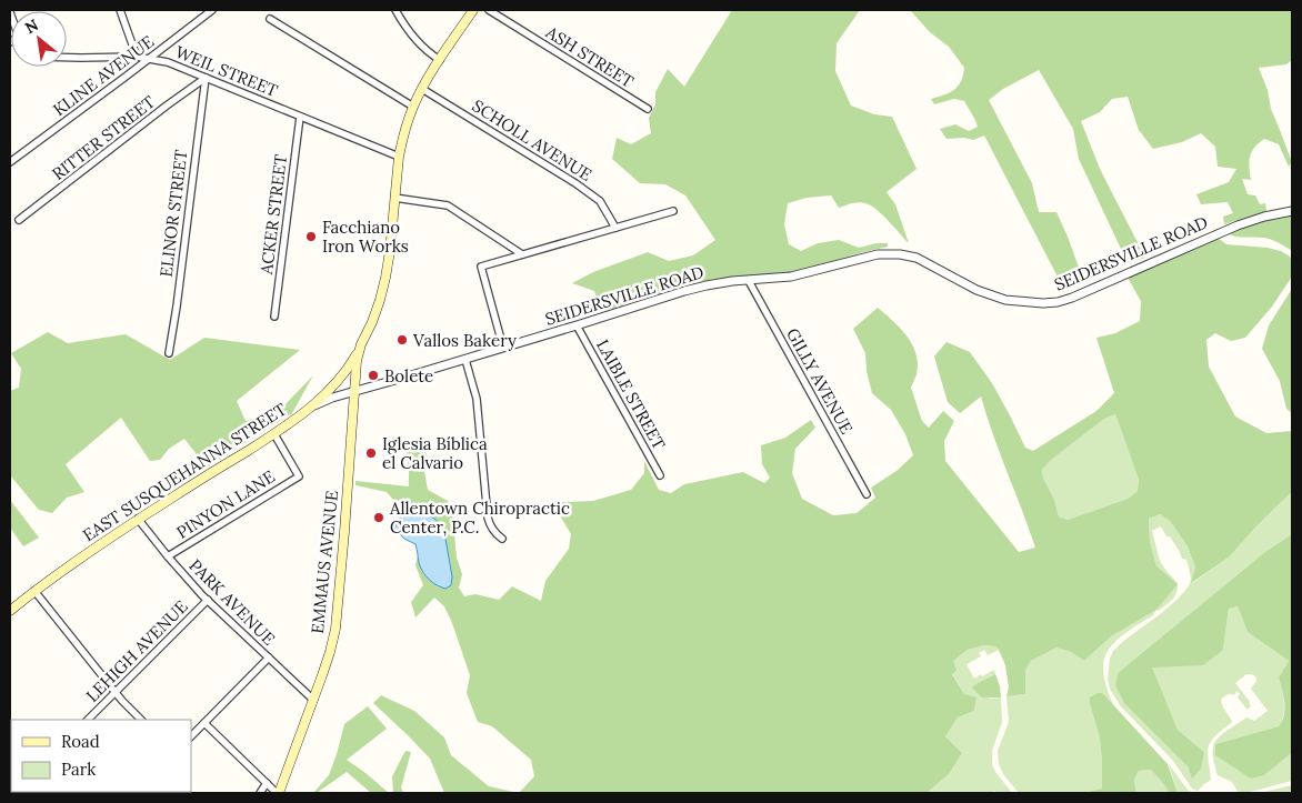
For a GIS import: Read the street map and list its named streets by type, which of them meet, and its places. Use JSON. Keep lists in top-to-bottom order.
{
  "streets": {
    "main road": ["EAST SUSQUEHANNA STREET", "EMMAUS AVENUE"],
    "street": [
      "ASH STREET",
      "WEIL STREET",
      "KLINE AVENUE",
      "RITTER STREET",
      "SCHOLL AVENUE",
      "ELINOR STREET",
      "ACKER STREET",
      "SEIDERSVILLE ROAD",
      "GILLY AVENUE",
      "LAIBLE STREET",
      "PINYON LANE",
      "PARK AVENUE",
      "LEHIGH AVENUE"
    ]
  },
  "crossings": [
    ["WEIL STREET", "KLINE AVENUE"],
    ["WEIL STREET", "RITTER STREET"],
    ["WEIL STREET", "ELINOR STREET"],
    ["WEIL STREET", "ACKER STREET"],
    ["RITTER STREET", "ELINOR STREET"],
    ["SEIDERSVILLE ROAD", "GILLY AVENUE"],
    ["SEIDERSVILLE ROAD", "LAIBLE STREET"],
    ["SEIDERSVILLE ROAD", "EAST SUSQUEHANNA STREET"],
    ["SEIDERSVILLE ROAD", "EMMAUS AVENUE"],
    ["EAST SUSQUEHANNA STREET", "PINYON LANE"],
    ["EAST SUSQUEHANNA STREET", "EMMAUS AVENUE"],
    ["EAST SUSQUEHANNA STREET", "PARK AVENUE"],
    ["PINYON LANE", "PARK AVENUE"],
    ["EMMAUS AVENUE", "PARK AVENUE"],
    ["PARK AVENUE", "LEHIGH AVENUE"]
  ],
  "places": [
    "Facchiano Iron Works",
    "Vallos Bakery",
    "Bolete",
    "Iglesia Bíblica el Calvario",
    "Allentown Chiropractic Center, P.C."
  ],
  "legend": ["Road", "Park"],
  "north": "top left"
}
